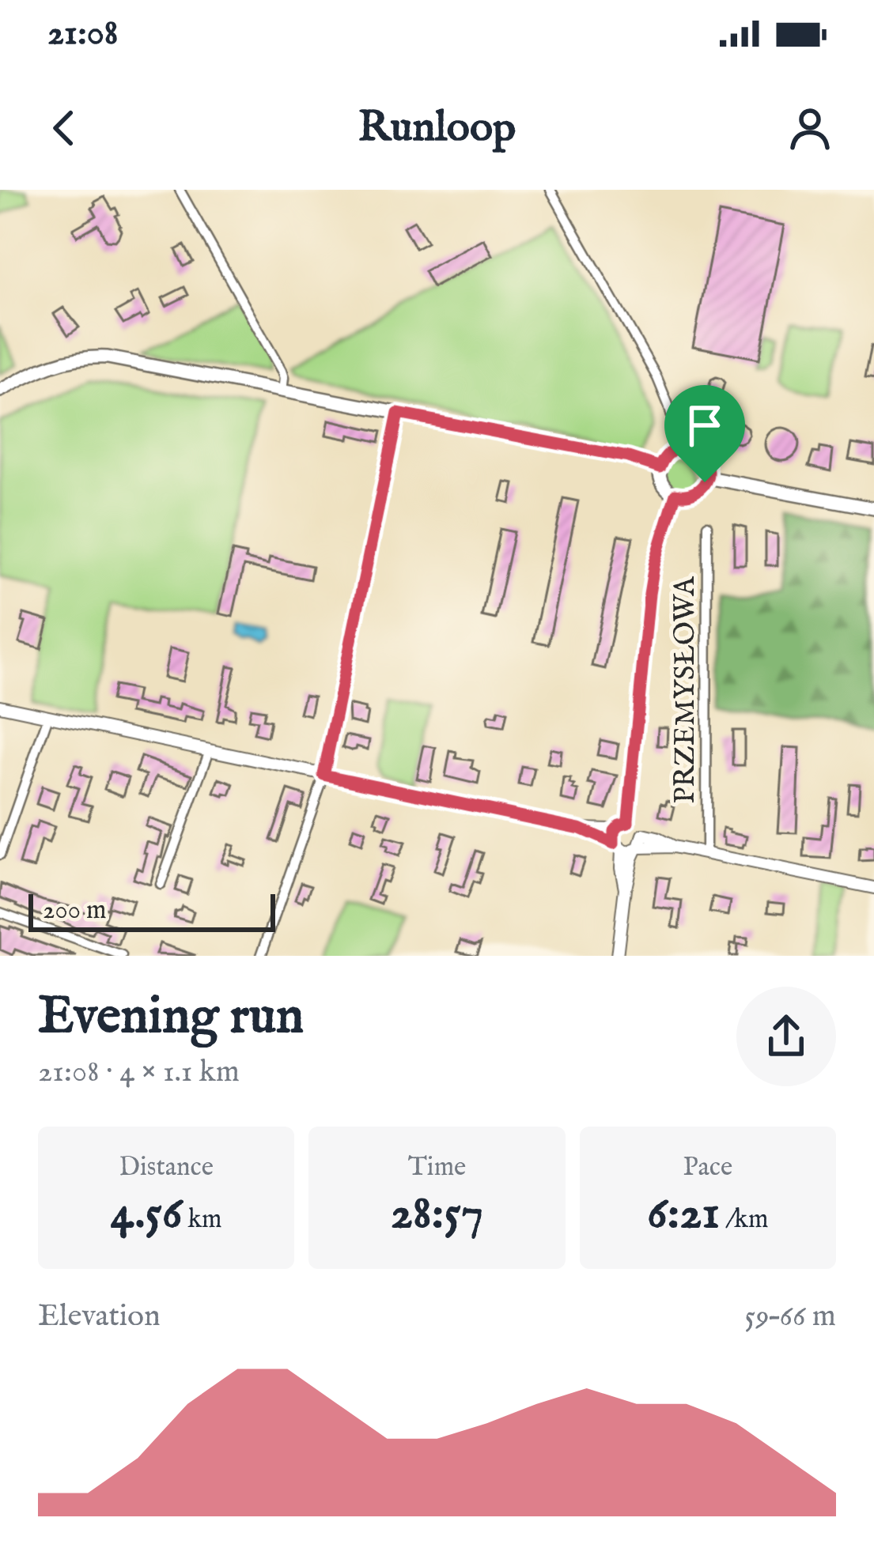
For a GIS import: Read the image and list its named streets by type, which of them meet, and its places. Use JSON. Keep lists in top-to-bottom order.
{
  "streets": {
    "street": ["PRZEMYSŁOWA"]
  },
  "scale_bar": "200 m",
  "page": {
    "status": "21:08",
    "header": "Runloop",
    "scale": "200 m",
    "heading": ["Evening run", "21:08 · 4 × 1.1 km"],
    "stats": [
      ["Distance", "4.56 km"],
      ["Time", "28:57"],
      ["Pace", "6:21 /km"]
    ],
    "chart": ["Elevation", "59–66 m"]
  }
}
